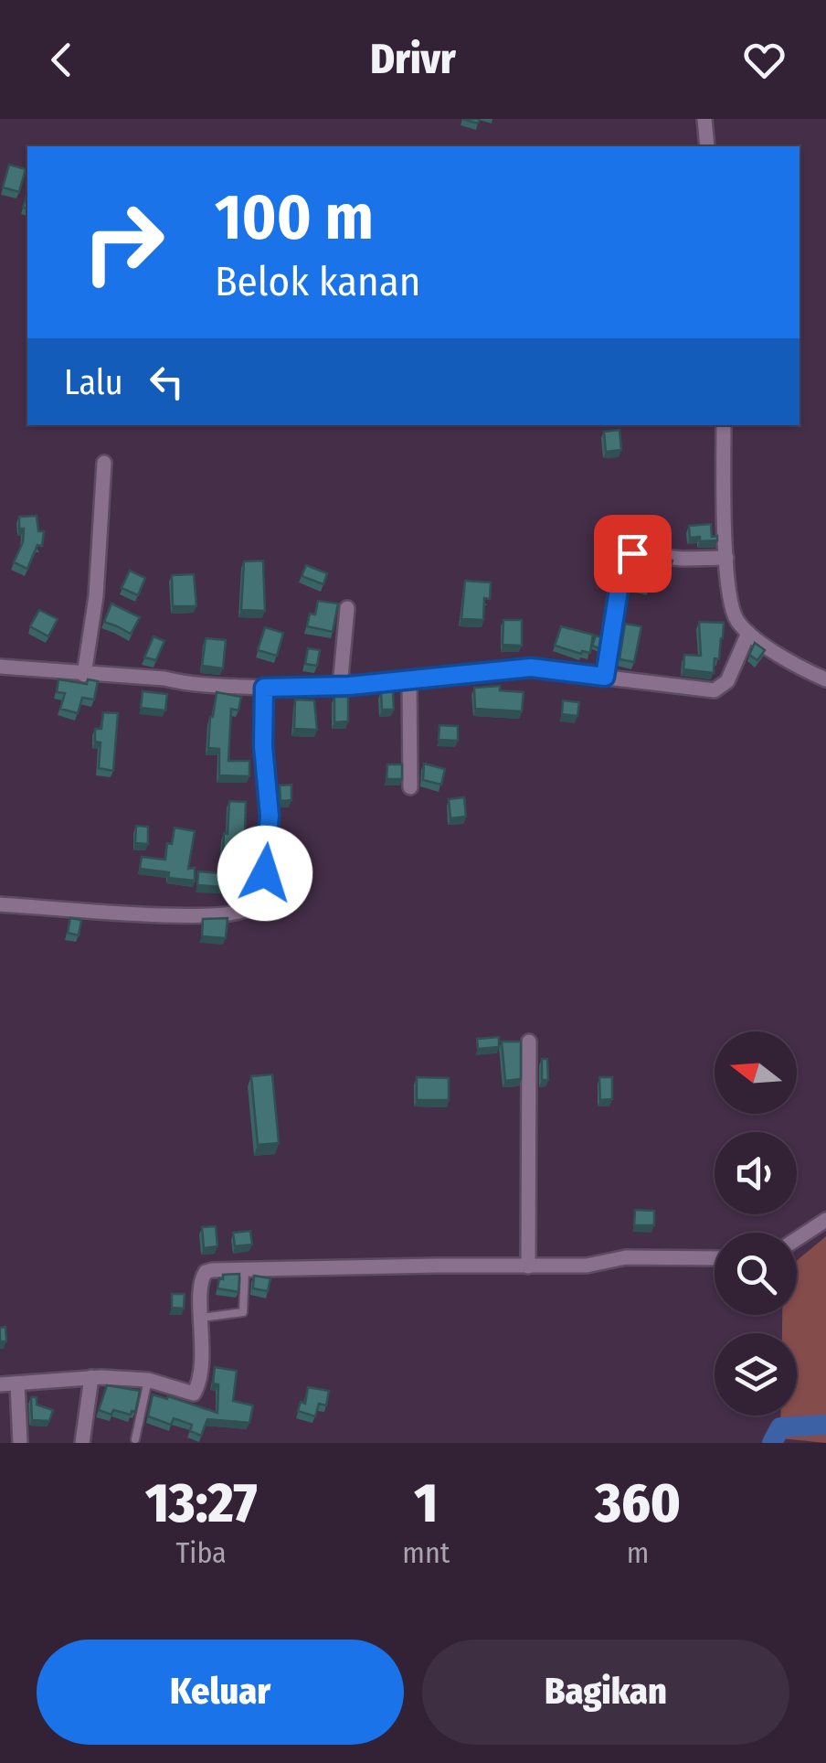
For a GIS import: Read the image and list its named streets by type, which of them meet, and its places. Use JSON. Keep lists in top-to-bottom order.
{
  "north": "left",
  "page": {
    "header": "Drivr",
    "turn": ["100 m", "Belok kanan"],
    "then": "Lalu",
    "eta": [
      "13:27",
      "Tiba",
      "1",
      "mnt",
      "360",
      "m"
    ],
    "buttons": ["Keluar", "Bagikan"]
  }
}
